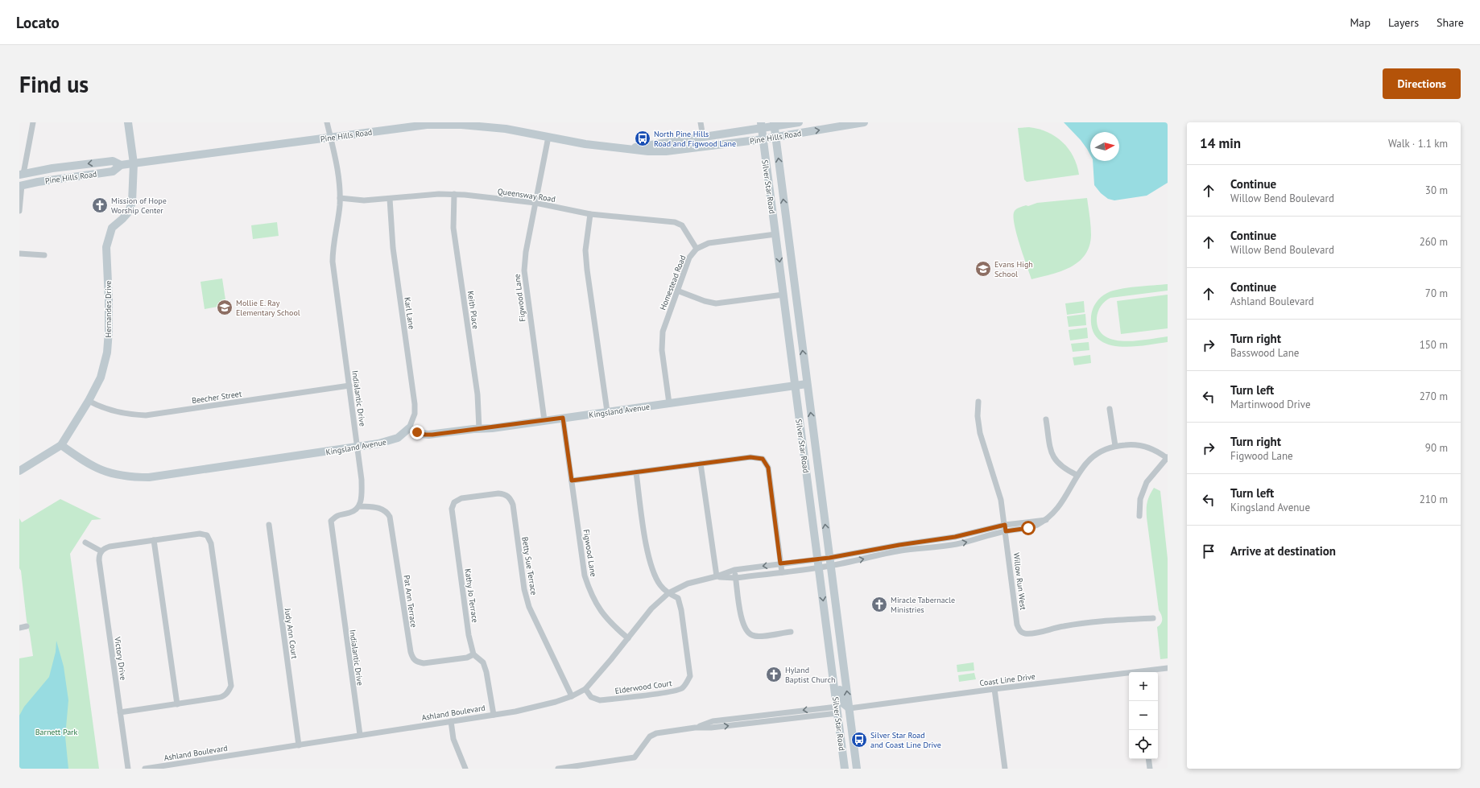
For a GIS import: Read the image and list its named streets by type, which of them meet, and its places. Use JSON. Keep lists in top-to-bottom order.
{
  "streets": {
    "main road": [
      "Pine Hills Road",
      "Silver Star Road",
      "Hernandes Drive",
      "Kingsland Avenue"
    ],
    "street": [
      "Queensway Road",
      "Homestead Road",
      "Figwood Lane",
      "Keith Place",
      "Karl Lane",
      "Beecher Street",
      "Indialantic Drive",
      "Betty Sue Terrace",
      "Willow Run West",
      "Kathy Jo Terrace",
      "Pat Ann Terrace",
      "Judy Ann Court",
      "Victory Drive",
      "Coast Line Drive",
      "Elderwood Court",
      "Ashland Boulevard"
    ]
  },
  "crossings": [
    ["Pine Hills Road", "Silver Star Road"],
    ["Pine Hills Road", "Figwood Lane"],
    ["Pine Hills Road", "Hernandes Drive"],
    ["Pine Hills Road", "Indialantic Drive"],
    ["Silver Star Road", "Kingsland Avenue"],
    ["Silver Star Road", "Coast Line Drive"],
    ["Silver Star Road", "Ashland Boulevard"],
    ["Queensway Road", "Homestead Road"],
    ["Queensway Road", "Figwood Lane"],
    ["Queensway Road", "Keith Place"],
    ["Queensway Road", "Karl Lane"],
    ["Queensway Road", "Indialantic Drive"],
    ["Homestead Road", "Kingsland Avenue"],
    ["Figwood Lane", "Kingsland Avenue"],
    ["Figwood Lane", "Ashland Boulevard"],
    ["Hernandes Drive", "Beecher Street"],
    ["Hernandes Drive", "Kingsland Avenue"],
    ["Keith Place", "Kingsland Avenue"],
    ["Karl Lane", "Kingsland Avenue"],
    ["Beecher Street", "Indialantic Drive"],
    ["Indialantic Drive", "Kingsland Avenue"],
    ["Indialantic Drive", "Pat Ann Terrace"],
    ["Indialantic Drive", "Ashland Boulevard"],
    ["Betty Sue Terrace", "Kathy Jo Terrace"],
    ["Betty Sue Terrace", "Ashland Boulevard"],
    ["Kathy Jo Terrace", "Pat Ann Terrace"],
    ["Kathy Jo Terrace", "Ashland Boulevard"],
    ["Judy Ann Court", "Ashland Boulevard"],
    ["Elderwood Court", "Ashland Boulevard"]
  ],
  "parks": ["Barnett Park"],
  "places": {
    "bus stop": ["North Pine Hills Road and Figwood Lane", "Silver Star Road and Coast Line Drive"],
    "church": ["Mission of Hope Worship Center", "Miracle Tabernacle Ministries", "Hyland Baptist Church"],
    "school or university": ["Evans High School", "Mollie E. Ray Elementary School"]
  },
  "north": "right",
  "page": {
    "header": "Locato",
    "nav": ["Map", "Layers", "Share"],
    "buttons": "Directions",
    "title": "Find us",
    "heading": ["14 min", "Walk · 1.1 km"],
    "list": [
      ["Continue", "Willow Bend Boulevard", "30 m"],
      ["Continue", "Willow Bend Boulevard", "260 m"],
      ["Continue", "Ashland Boulevard", "70 m"],
      ["Turn right", "Basswood Lane", "150 m"],
      ["Turn left", "Martinwood Drive", "270 m"],
      ["Turn right", "Figwood Lane", "90 m"],
      ["Turn left", "Kingsland Avenue", "210 m"],
      "Arrive at destination"
    ],
    "map_buttons": ["+", "−"]
  }
}
